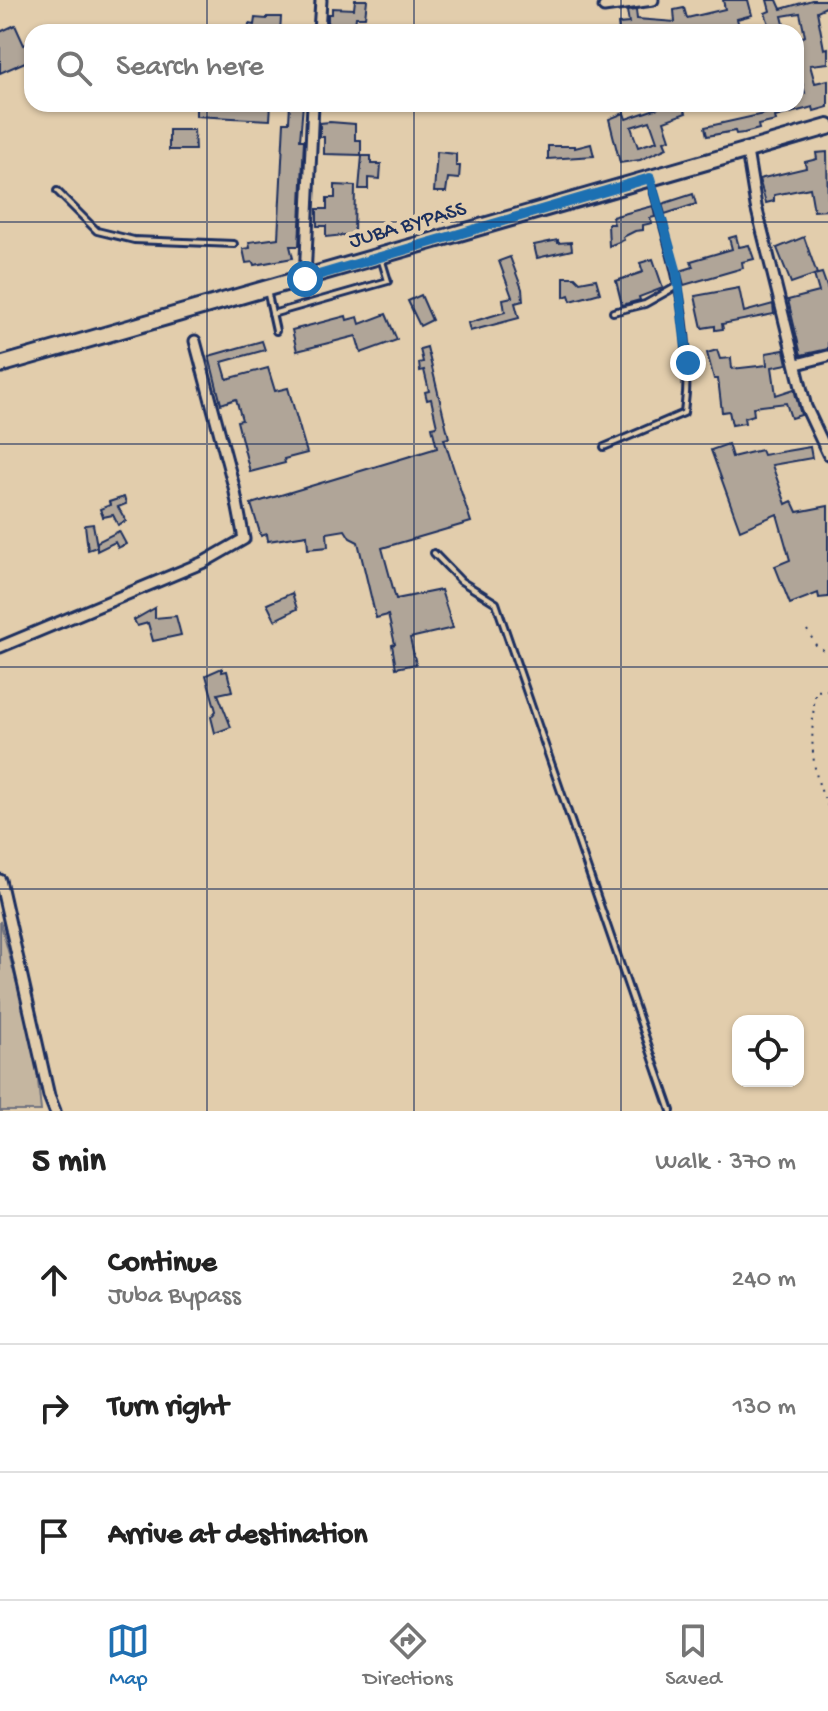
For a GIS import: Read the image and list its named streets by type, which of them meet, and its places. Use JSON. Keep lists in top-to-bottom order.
{
  "streets": {
    "main road": ["JUBA BYPASS"]
  },
  "page": {
    "search": "Search here",
    "heading": ["5 min", "Walk · 370 m"],
    "list": [
      ["Continue", "Juba Bypass", "240 m"],
      ["Turn right", "130 m"],
      "Arrive at destination"
    ],
    "nav": ["Map", "Directions", "Saved"]
  }
}
